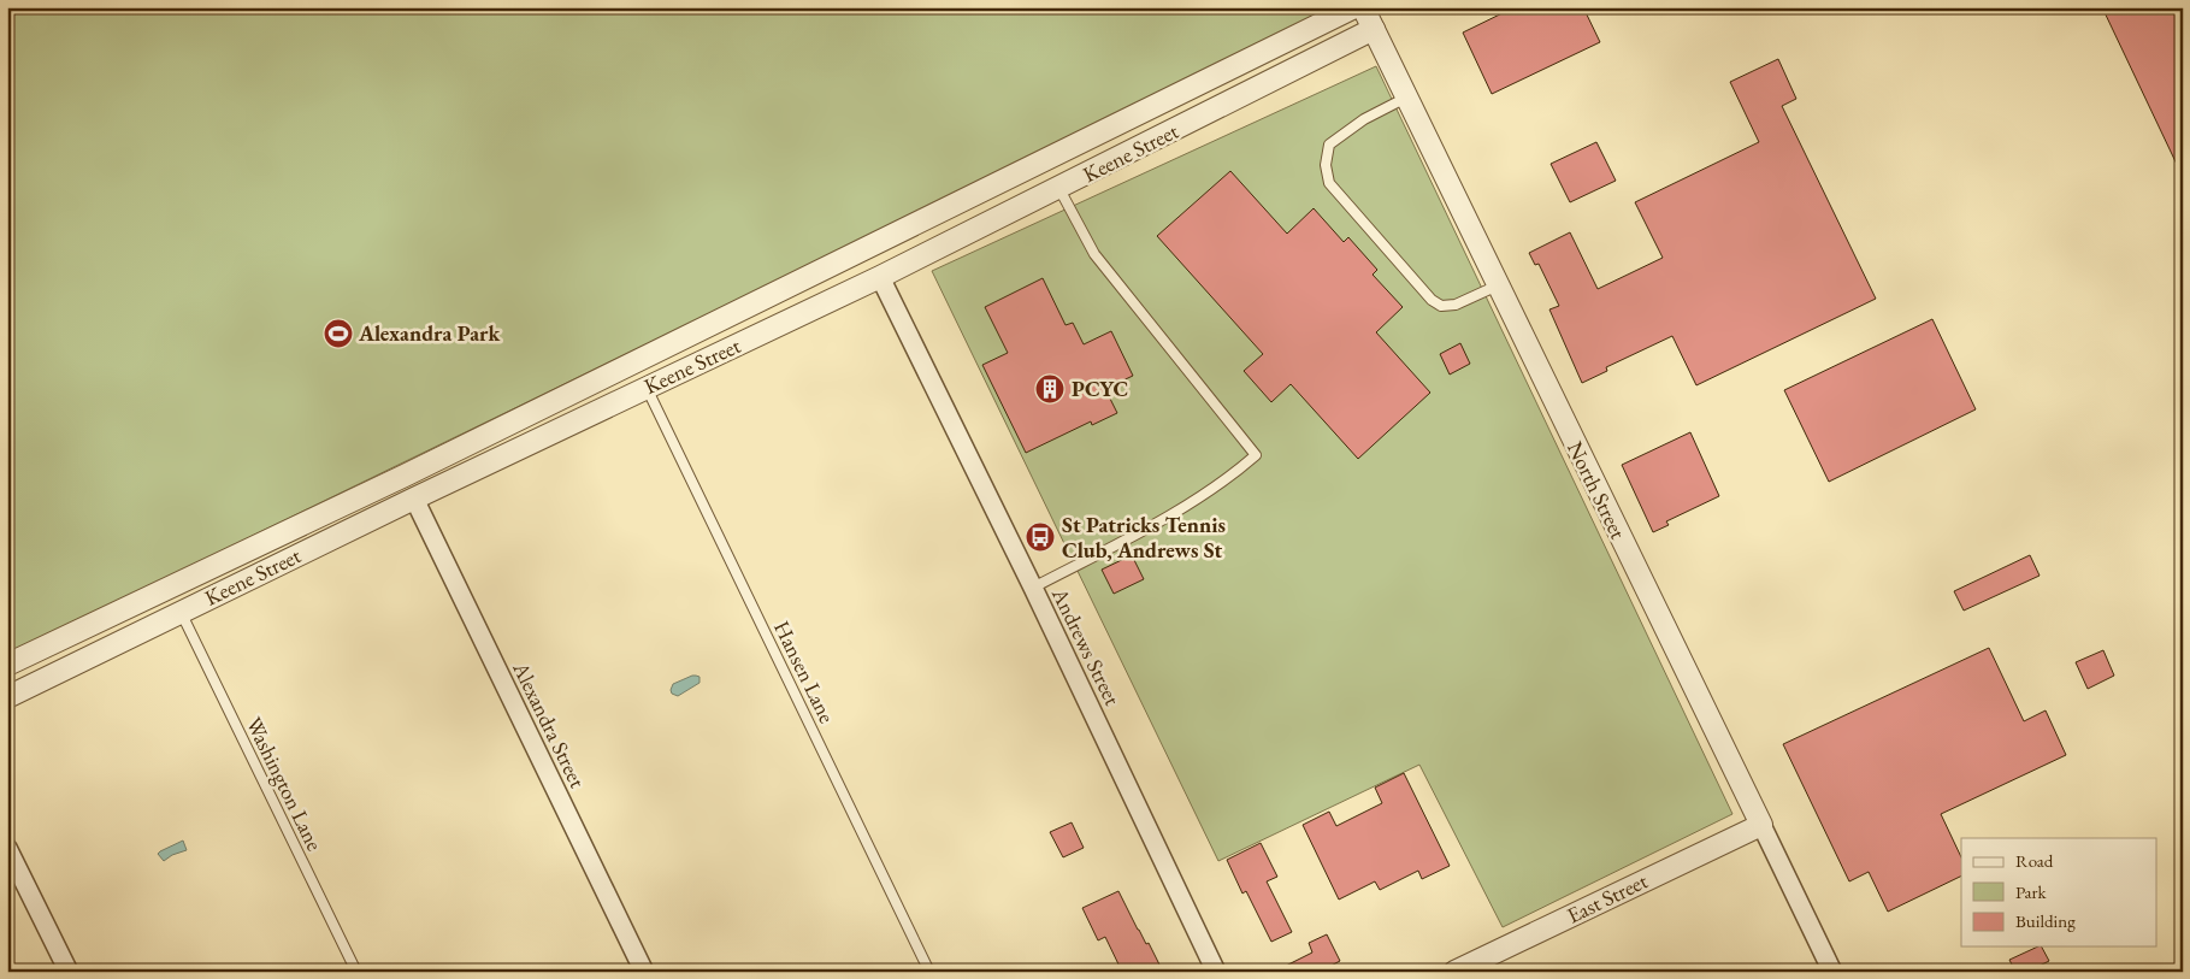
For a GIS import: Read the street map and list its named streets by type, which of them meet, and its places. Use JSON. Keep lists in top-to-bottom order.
{
  "streets": {
    "street": [
      "Keene Street",
      "North Street",
      "Andrews Street",
      "Alexandra Street",
      "East Street"
    ],
    "lane": ["Hansen Lane", "Washington Lane"]
  },
  "crossings": [
    ["Keene Street", "North Street"],
    ["Keene Street", "Andrews Street"],
    ["Keene Street", "Hansen Lane"],
    ["Keene Street", "Alexandra Street"],
    ["Keene Street", "Washington Lane"],
    ["North Street", "East Street"]
  ],
  "places": {
    "sports": ["Alexandra Park"],
    "building": ["PCYC"],
    "bus stop": ["St Patricks Tennis Club, Andrews St"]
  },
  "legend": ["Road", "Park", "Building"]
}
